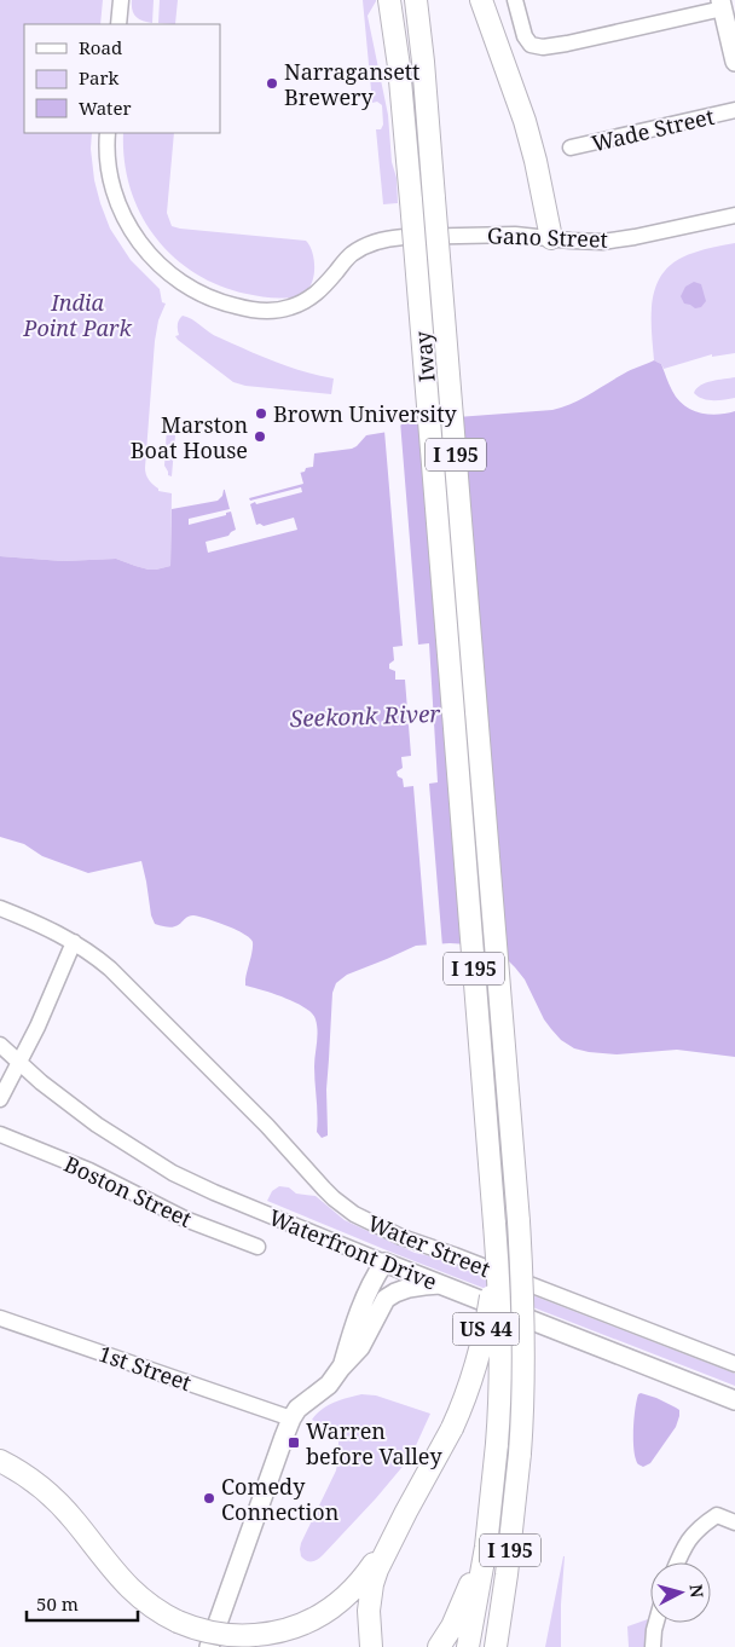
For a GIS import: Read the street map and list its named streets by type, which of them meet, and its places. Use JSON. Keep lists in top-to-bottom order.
{
  "streets": {
    "highway": ["Iway", "I 195", "US 44"],
    "main road": ["Waterfront Drive"],
    "street": [
      "Wade Street",
      "Gano Street",
      "Boston Street",
      "Water Street",
      "1st Street"
    ]
  },
  "crossings": [
    ["Iway", "I 195"],
    ["Iway", "US 44"],
    ["I 195", "US 44"]
  ],
  "water": ["Seekonk River"],
  "parks": ["India Point Park"],
  "places": {
    "other": [
      "Narragansett Brewery",
      "Brown University",
      "Marston Boat House",
      "Comedy Connection"
    ],
    "transit": ["Warren before Valley"]
  },
  "legend": ["Road", "Park", "Water"],
  "scale_bar": "50 m",
  "north": "right"
}
